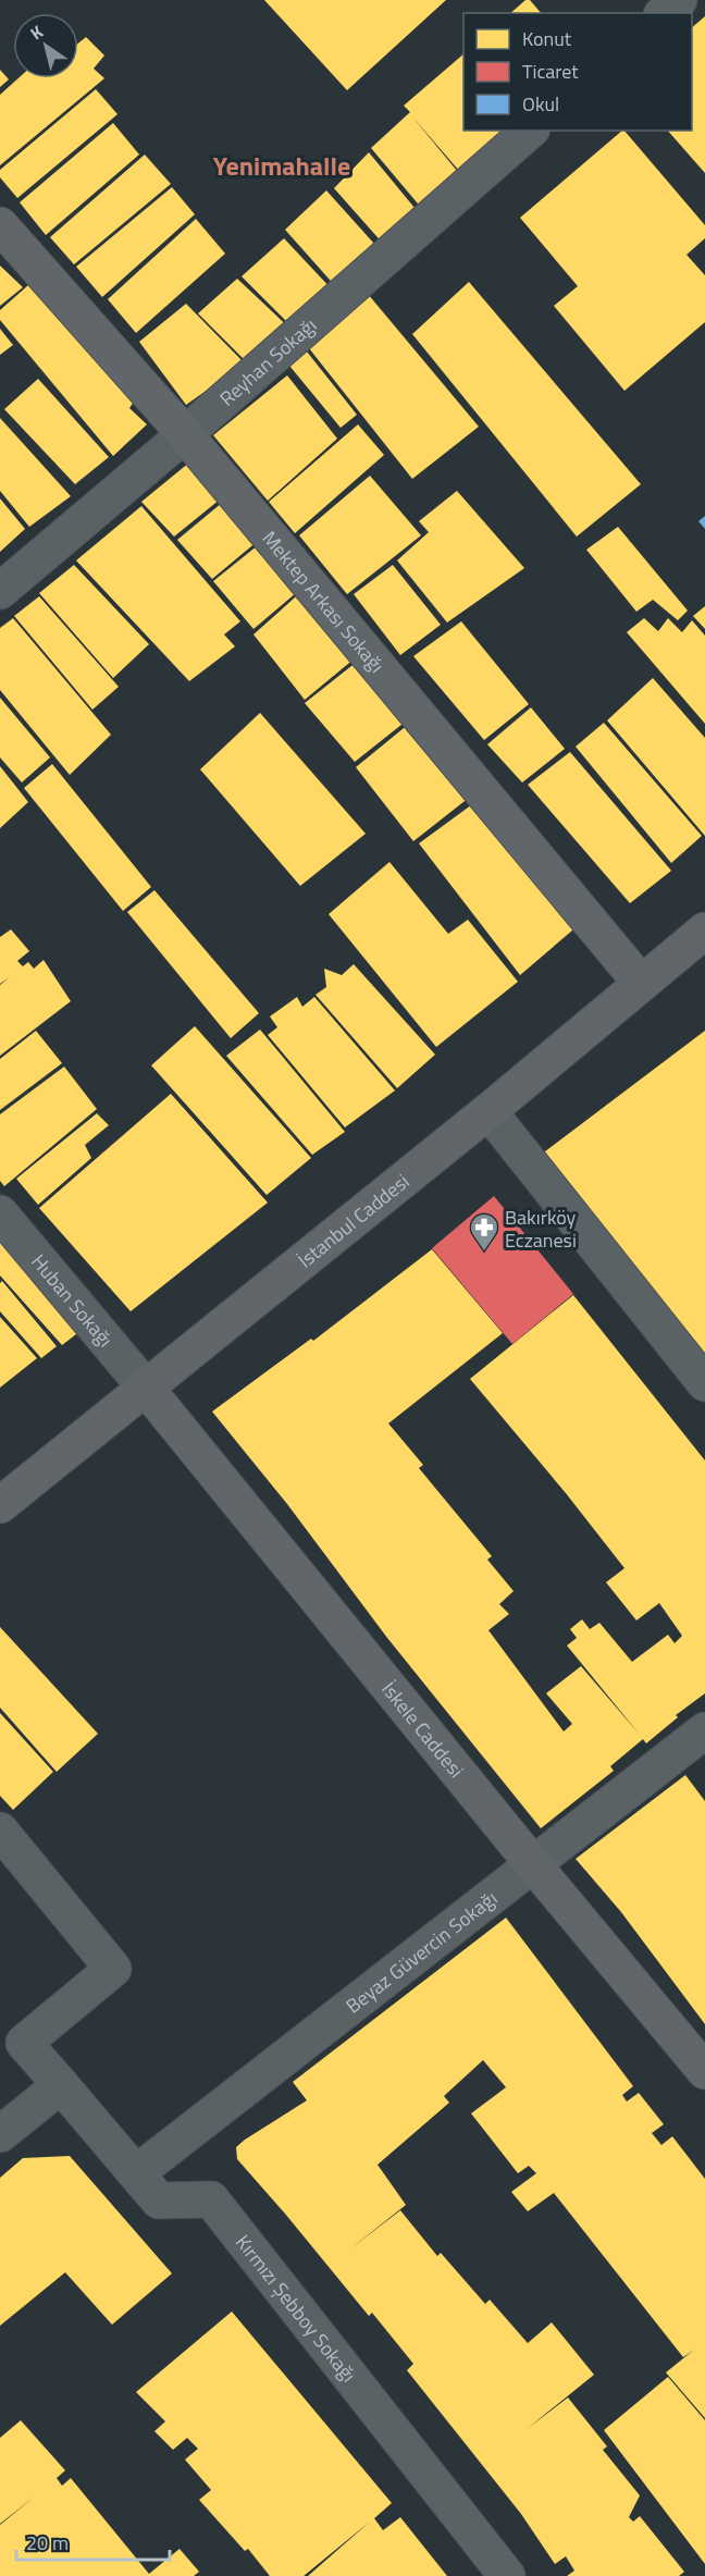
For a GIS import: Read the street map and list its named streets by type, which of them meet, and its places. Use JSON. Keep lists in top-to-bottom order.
{
  "streets": {
    "street": [
      "Reyhan Sokağı",
      "Mektep Arkası Sokağı",
      "İstanbul Caddesi",
      "Huban Sokağı",
      "İskele Caddesi",
      "Beyaz Güvercin Sokağı",
      "Kırmızı Şebboy Sokağı"
    ]
  },
  "crossings": [
    ["Reyhan Sokağı", "Mektep Arkası Sokağı"],
    ["Mektep Arkası Sokağı", "İstanbul Caddesi"],
    ["İstanbul Caddesi", "Huban Sokağı"],
    ["İstanbul Caddesi", "İskele Caddesi"],
    ["Huban Sokağı", "İskele Caddesi"],
    ["İskele Caddesi", "Beyaz Güvercin Sokağı"],
    ["Beyaz Güvercin Sokağı", "Kırmızı Şebboy Sokağı"]
  ],
  "districts": ["Yenimahalle"],
  "places": {
    "pharmacy": ["Bakırköy Eczanesi"]
  },
  "legend": ["Konut", "Ticaret", "Okul"],
  "scale_bar": "20 m",
  "north": "top left"
}
